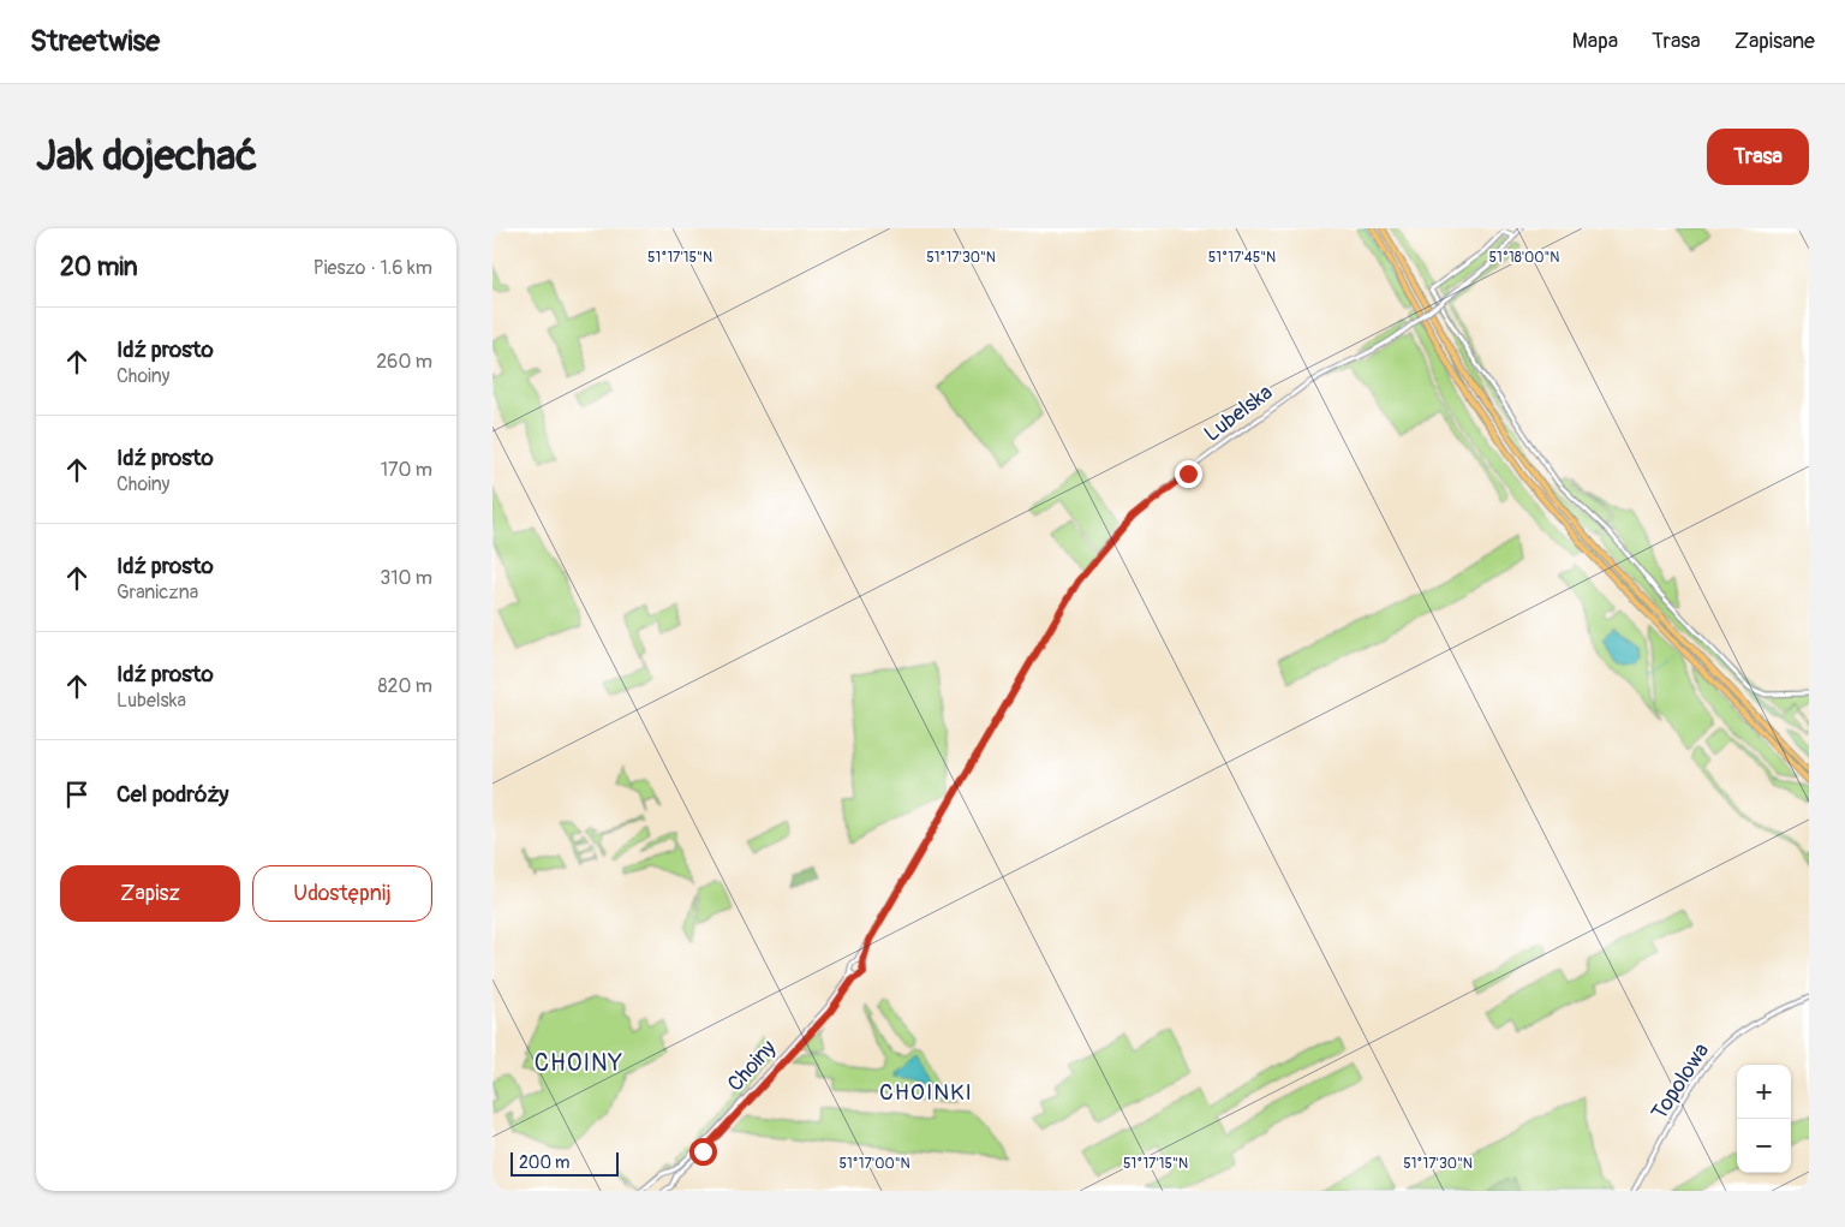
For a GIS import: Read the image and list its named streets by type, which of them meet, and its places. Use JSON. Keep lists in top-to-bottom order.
{
  "streets": {
    "street": ["Lubelska", "Choiny", "Topolowa"]
  },
  "districts": ["CHOINY", "CHOINKI"],
  "scale_bar": "200 m",
  "page": {
    "header": "Streetwise",
    "nav": ["Mapa", "Trasa", "Zapisane"],
    "buttons": [
      "Trasa",
      ["Zapisz", "Udostępnij"]
    ],
    "title": "Jak dojechać",
    "heading": ["20 min", "Pieszo · 1.6 km"],
    "list": [
      ["Idź prosto", "Choiny", "260 m"],
      ["Idź prosto", "Choiny", "170 m"],
      ["Idź prosto", "Graniczna", "310 m"],
      ["Idź prosto", "Lubelska", "820 m"],
      "Cel podróży"
    ],
    "map_buttons": ["+", "−"],
    "scale": "200 m"
  },
  "coordinates": [
    "51°17'15\"N",
    "51°17'30\"N",
    "51°17'45\"N",
    "51°18'00\"N",
    "51°17'00\"N"
  ]
}
